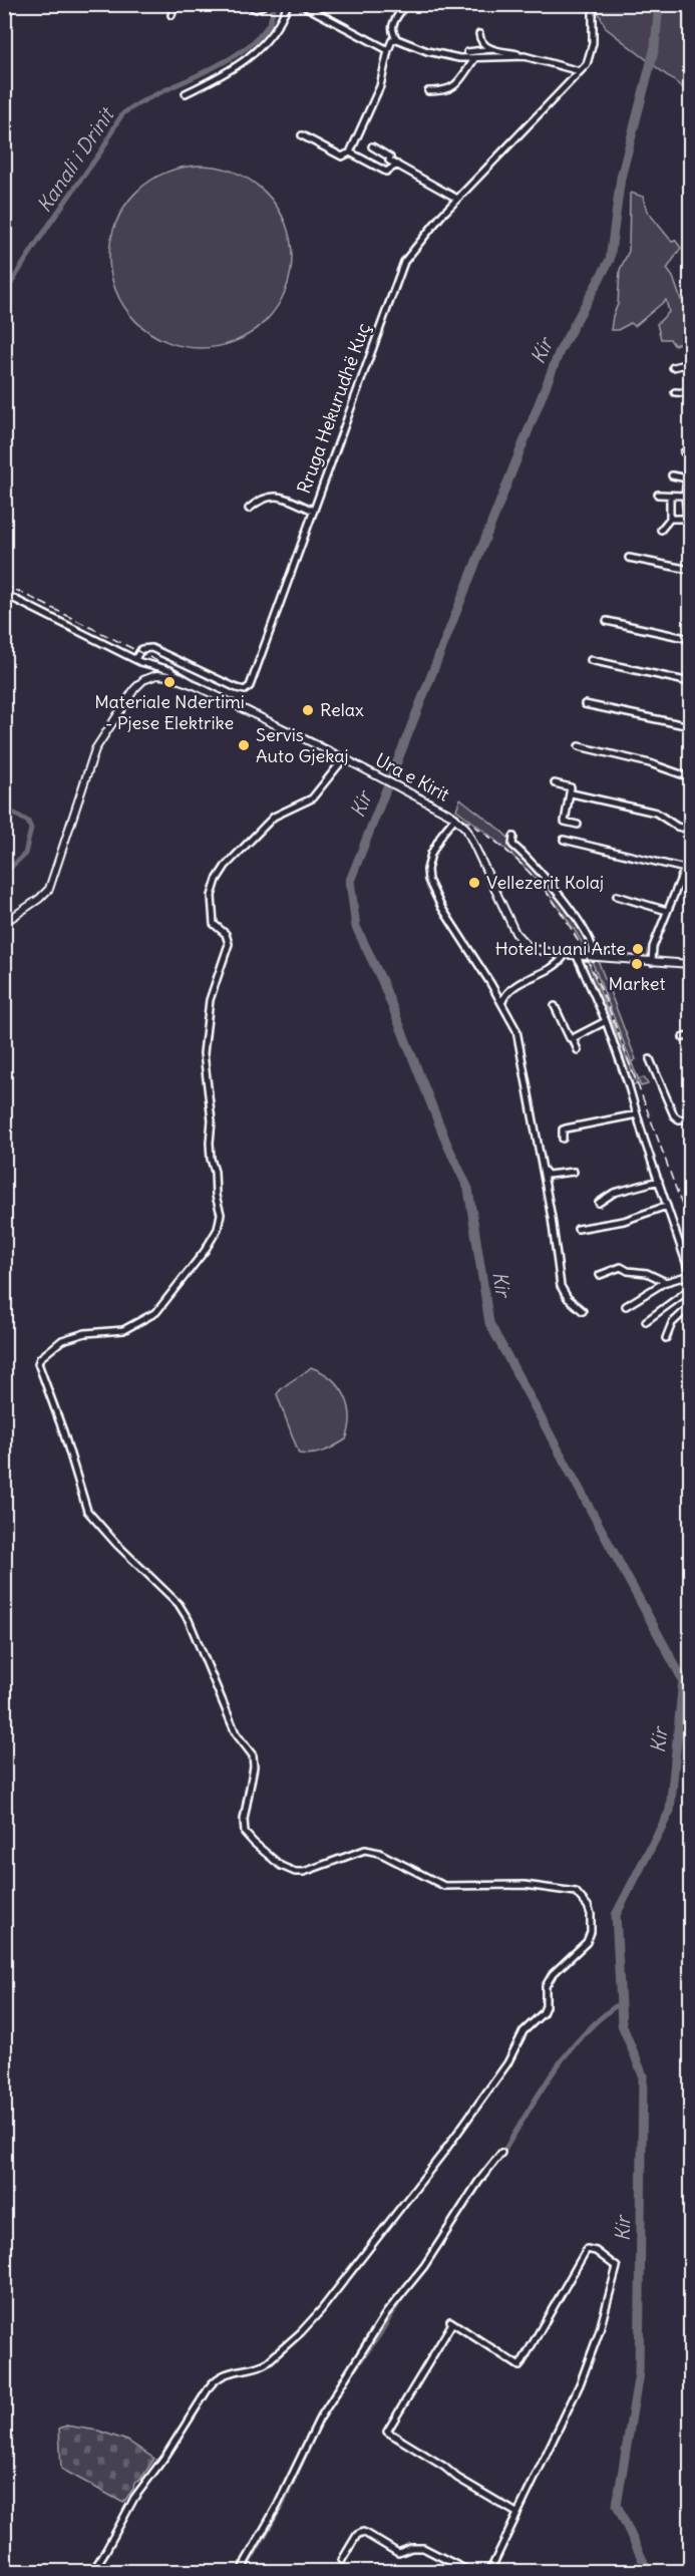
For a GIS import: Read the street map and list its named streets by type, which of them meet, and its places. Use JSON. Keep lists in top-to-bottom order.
{
  "streets": {
    "main road": ["Ura e Kirit"],
    "street": ["Rruga Hekurudhë Kuç"]
  },
  "water": ["Kanali i Drinit", "Kir"],
  "places": [
    "Materiale Ndertimi - Pjese Elektrike",
    "Relax",
    "Servis Auto Gjekaj",
    "Vellezerit Kolaj",
    "Hotel Luani Arte",
    "Market"
  ]
}
